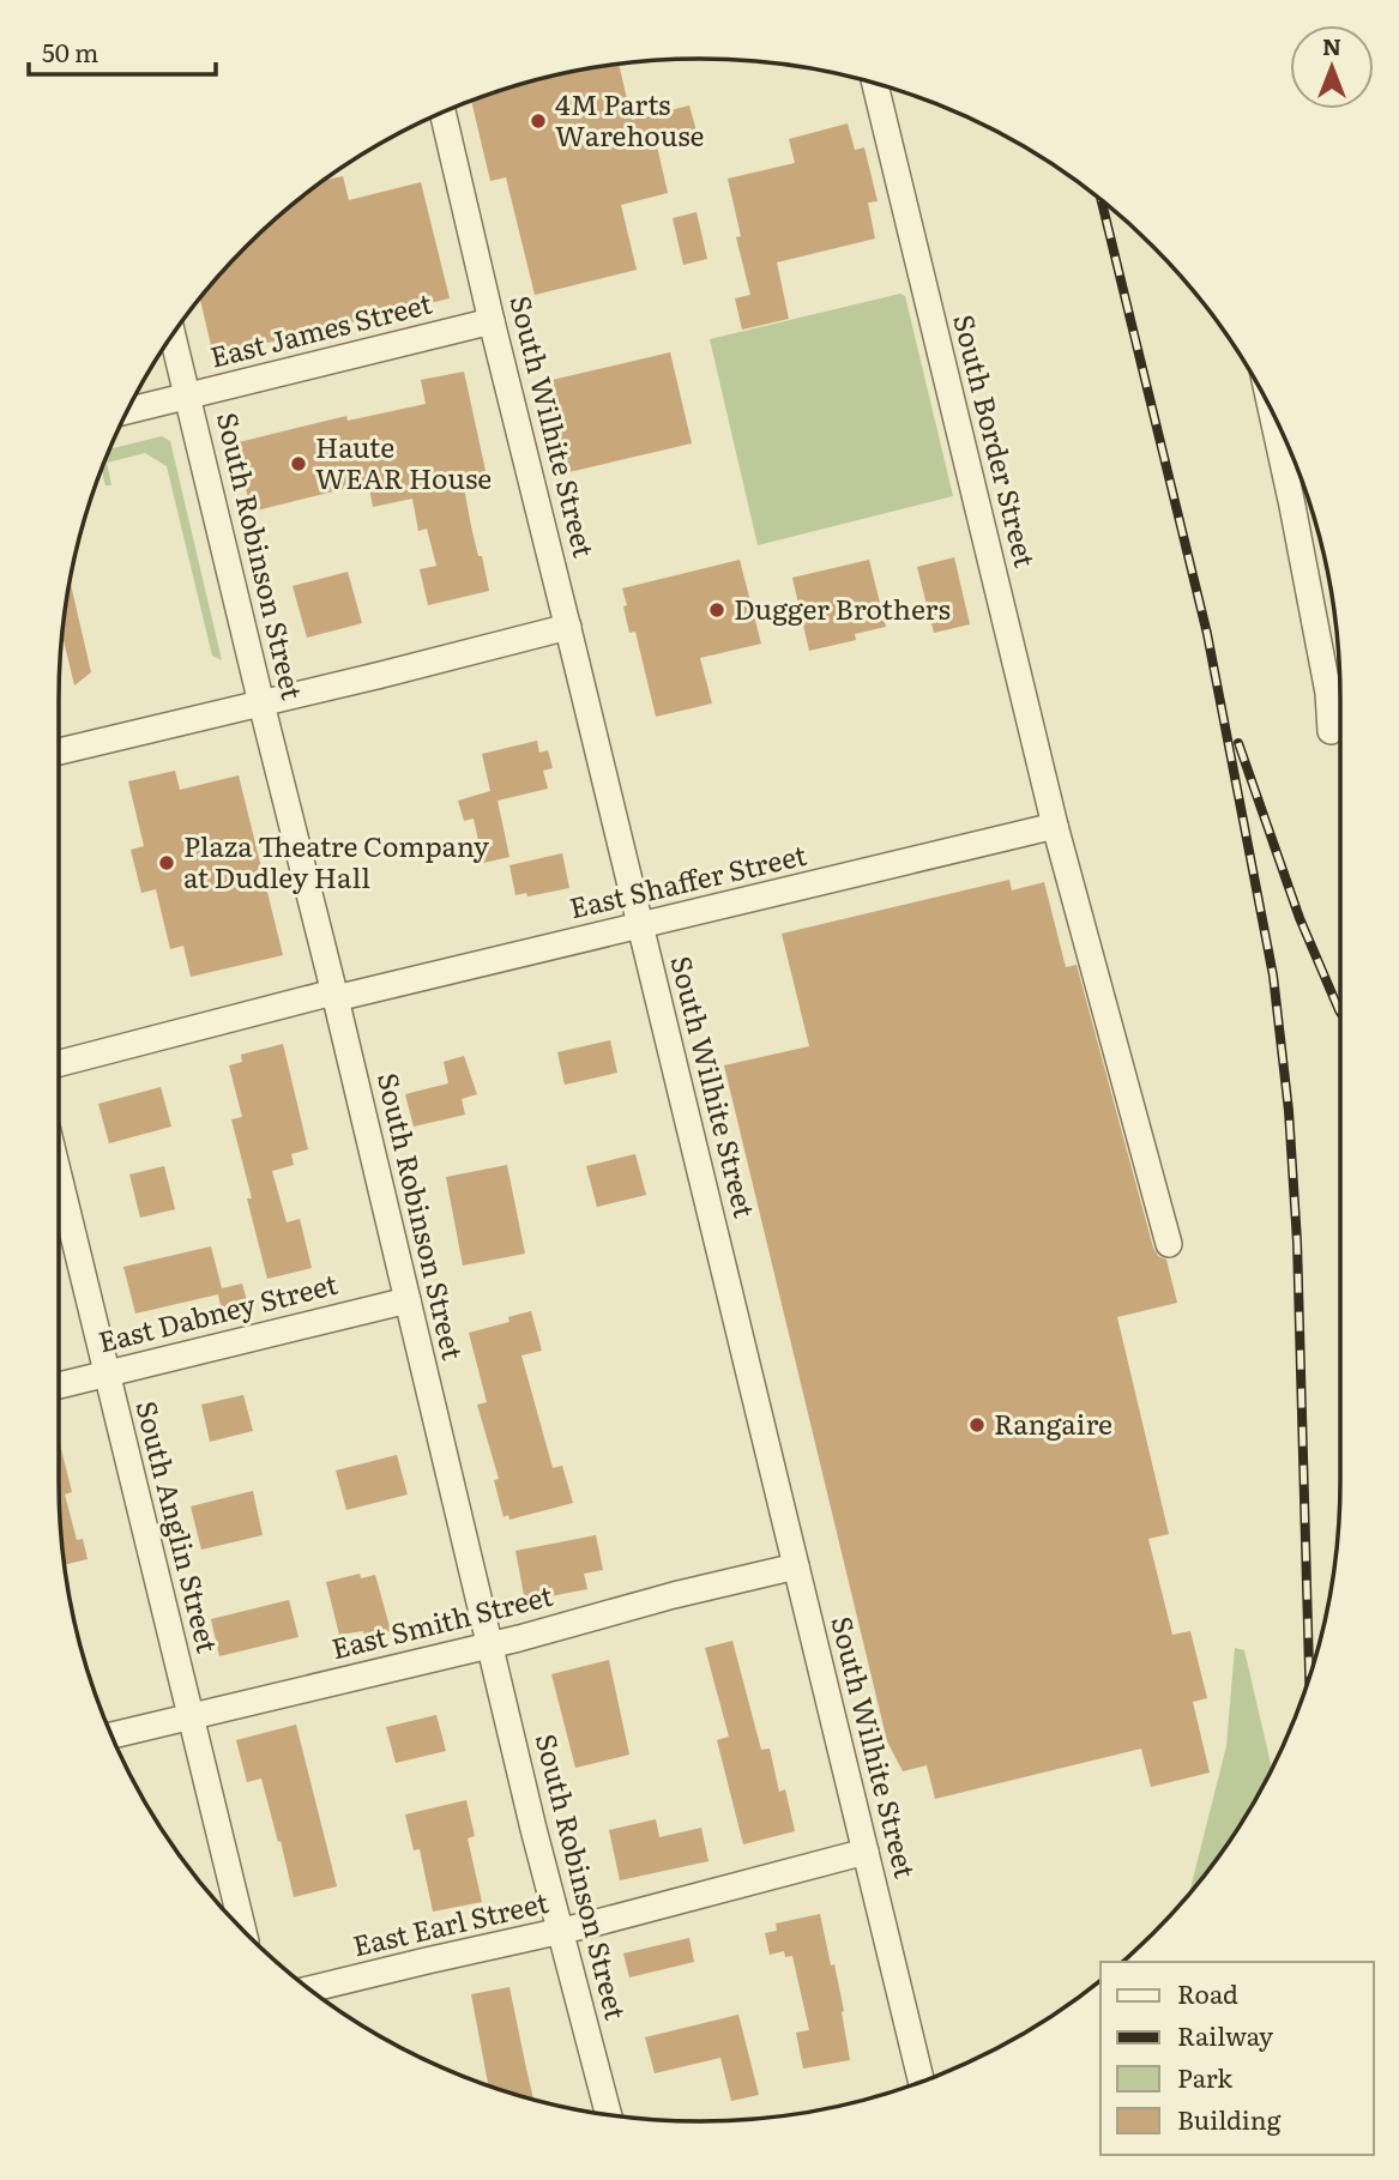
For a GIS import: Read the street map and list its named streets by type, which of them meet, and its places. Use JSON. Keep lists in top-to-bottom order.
{
  "streets": {
    "street": [
      "East James Street",
      "South Wilhite Street",
      "South Border Street",
      "South Robinson Street",
      "East Shaffer Street",
      "East Dabney Street",
      "South Anglin Street",
      "East Smith Street",
      "East Earl Street"
    ]
  },
  "crossings": [
    ["East James Street", "South Wilhite Street"],
    ["East James Street", "South Robinson Street"],
    ["South Wilhite Street", "East Shaffer Street"],
    ["South Wilhite Street", "East Smith Street"],
    ["South Wilhite Street", "East Earl Street"],
    ["South Border Street", "East Shaffer Street"],
    ["South Robinson Street", "East Shaffer Street"],
    ["South Robinson Street", "East Dabney Street"],
    ["South Robinson Street", "East Smith Street"],
    ["South Robinson Street", "East Earl Street"],
    ["East Dabney Street", "South Anglin Street"],
    ["South Anglin Street", "East Smith Street"]
  ],
  "places": [
    "4M Parts Warehouse",
    "Haute WEAR House",
    "Dugger Brothers",
    "Plaza Theatre Company at Dudley Hall",
    "Rangaire"
  ],
  "legend": [
    "Road",
    "Railway",
    "Park",
    "Building"
  ],
  "scale_bar": "50 m",
  "north": "top"
}
